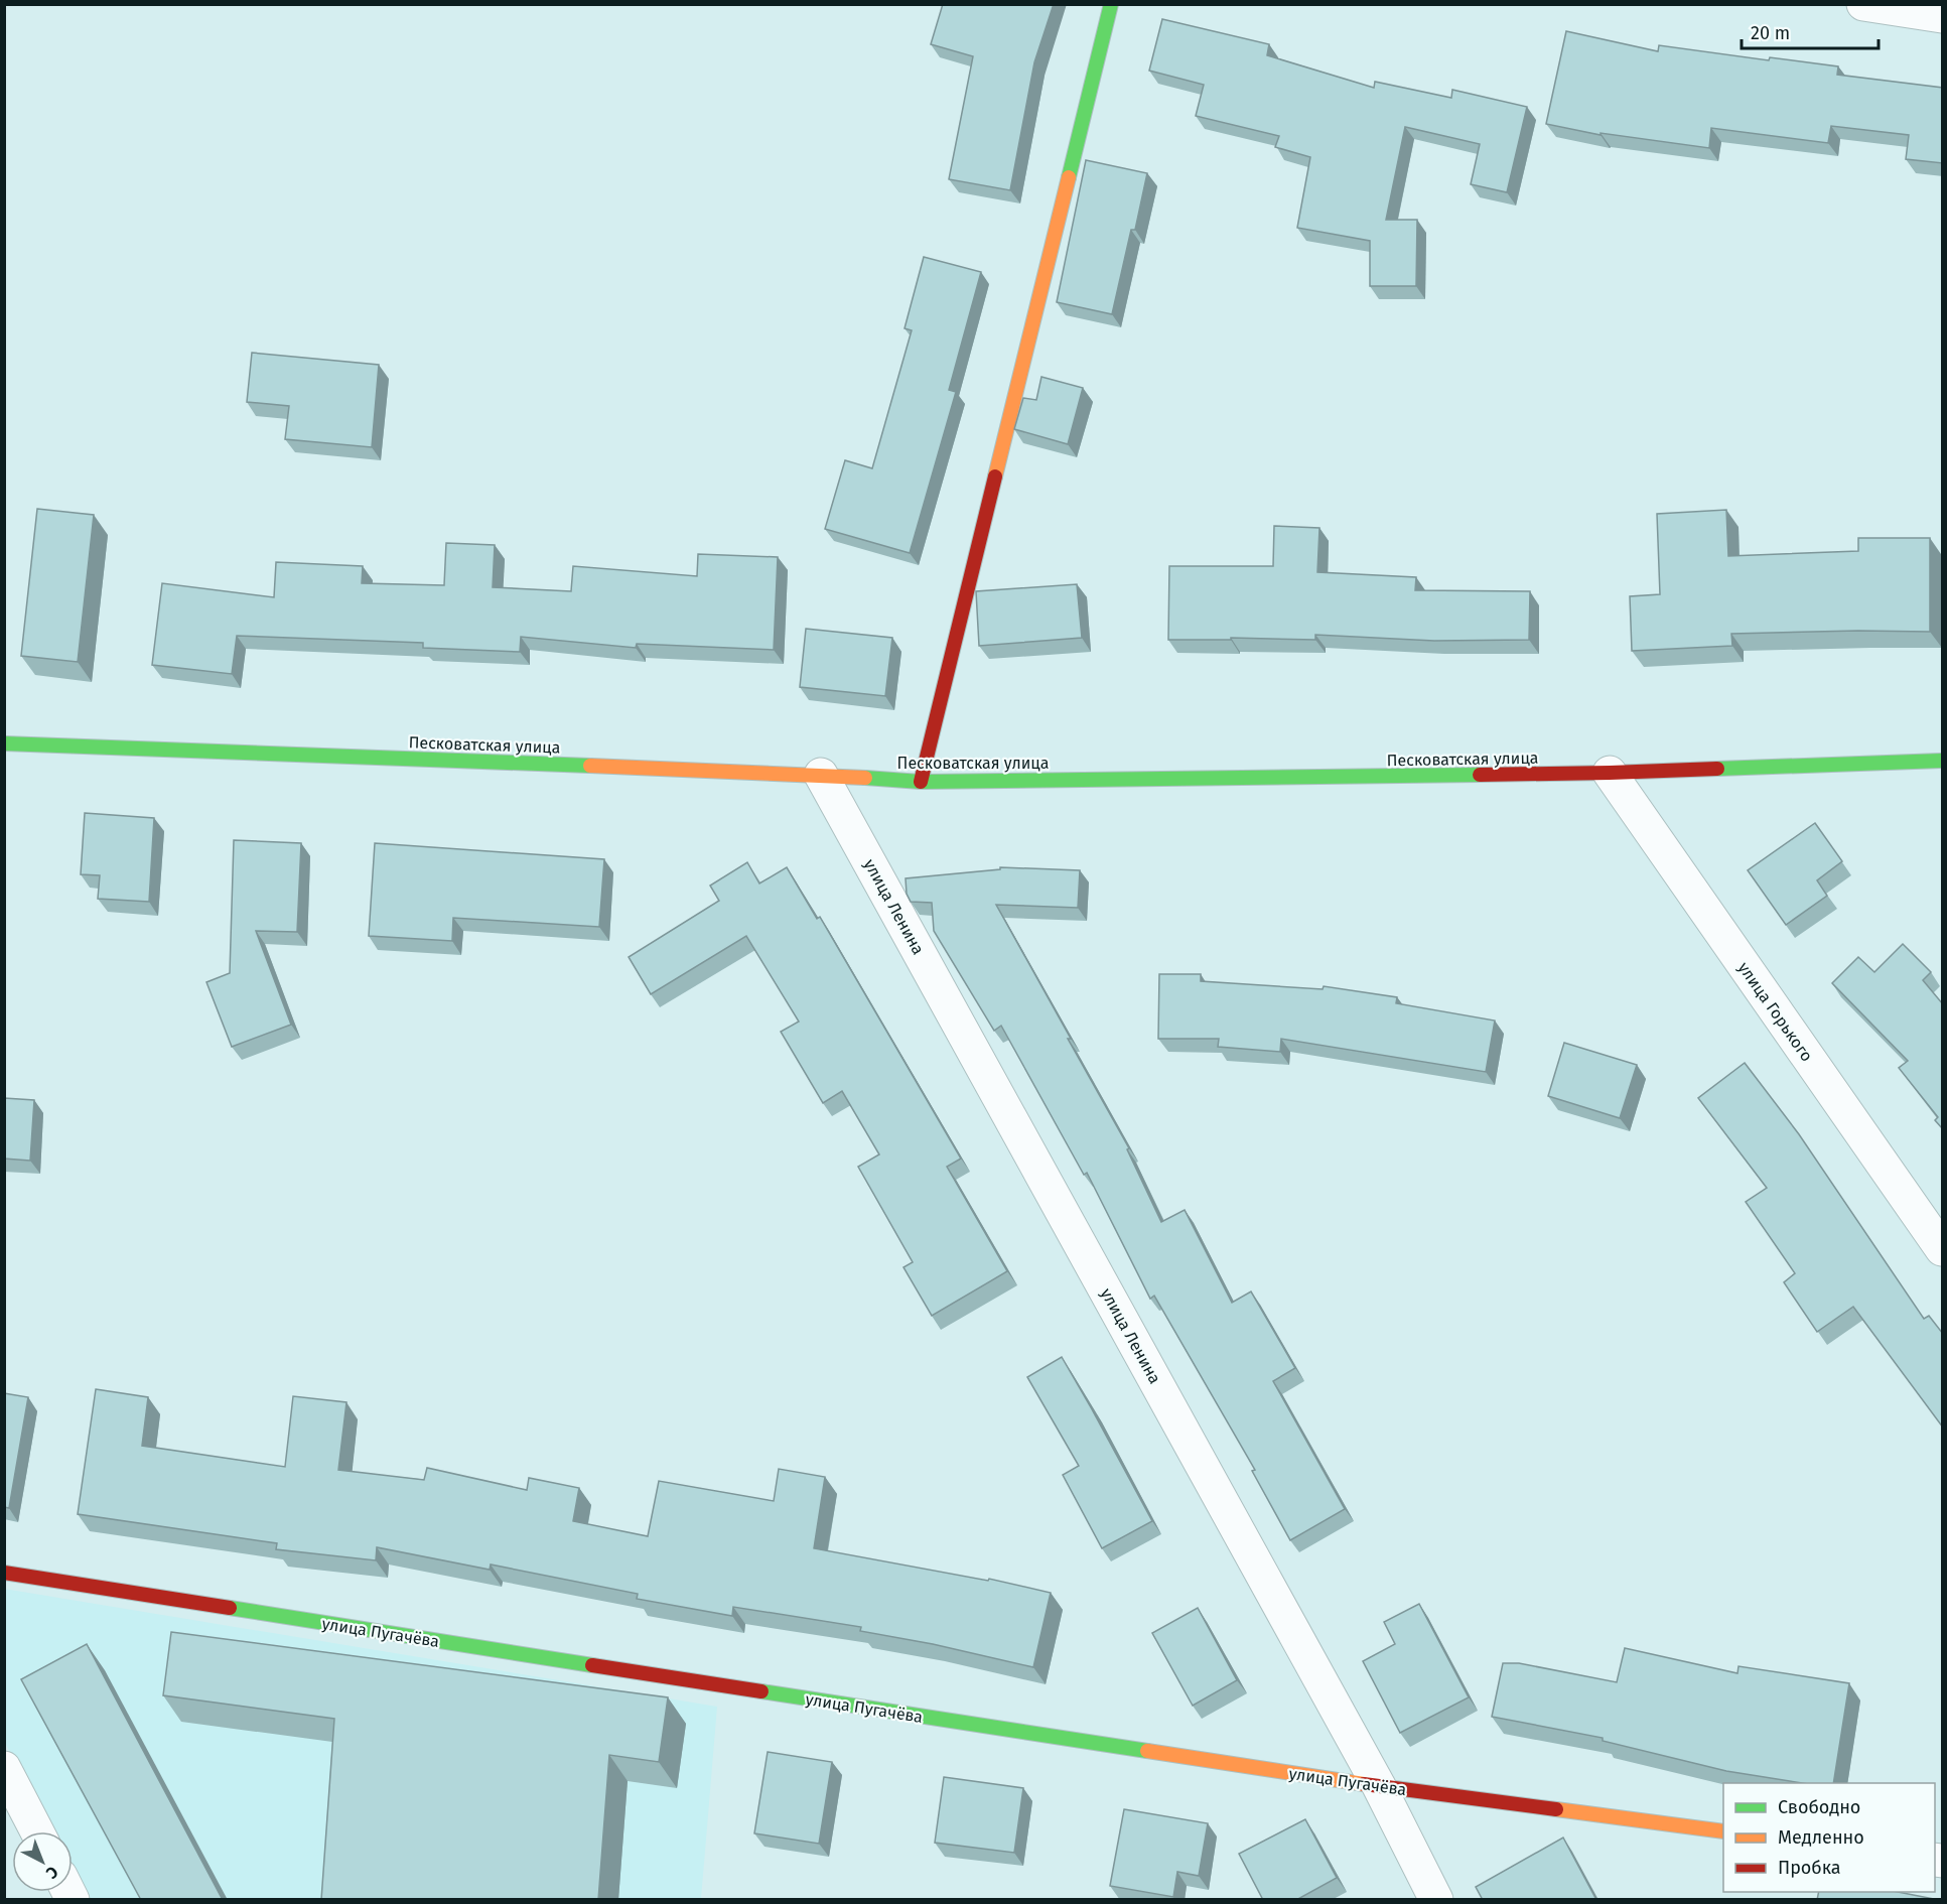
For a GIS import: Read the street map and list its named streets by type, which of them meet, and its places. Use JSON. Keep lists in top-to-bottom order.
{
  "streets": {
    "street": [
      "Песковатская улица",
      "улица Ленина",
      "улица Горького",
      "улица Пугачёва"
    ]
  },
  "crossings": [
    ["Песковатская улица", "улица Ленина"],
    ["Песковатская улица", "улица Горького"],
    ["улица Ленина", "улица Пугачёва"]
  ],
  "legend": ["Свободно", "Медленно", "Пробка"],
  "scale_bar": "20 m",
  "north": "bottom right"
}
